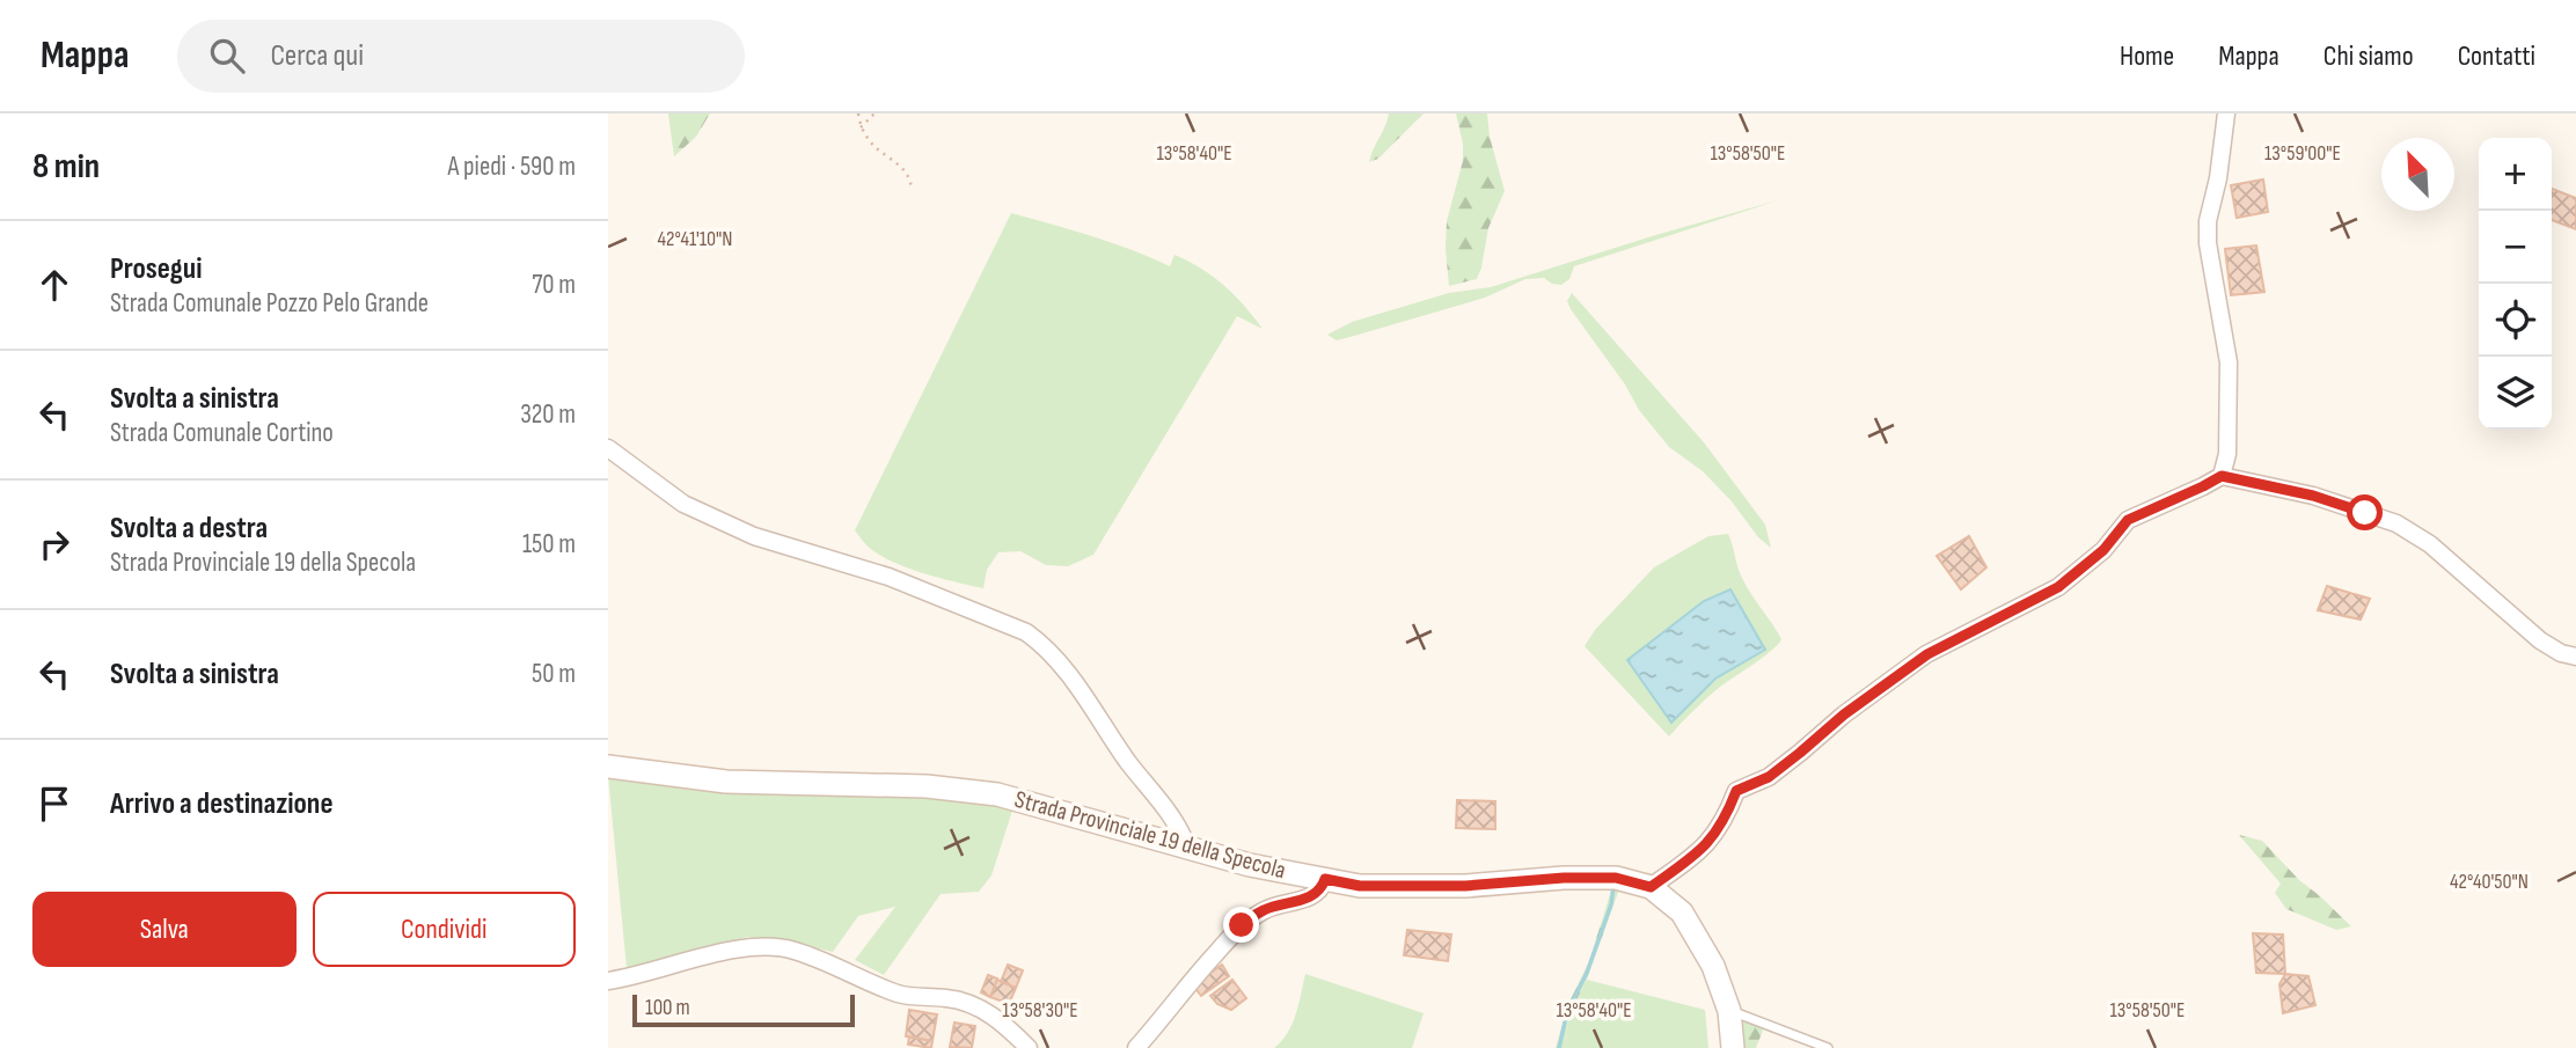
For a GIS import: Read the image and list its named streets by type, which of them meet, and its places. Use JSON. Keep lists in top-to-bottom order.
{
  "streets": {
    "main road": ["Strada Provinciale 19 della Specola"]
  },
  "scale_bar": "100 m",
  "north": "top left",
  "page": {
    "header": "Mappa",
    "search": "Cerca qui",
    "nav": [
      "Home",
      "Mappa",
      "Chi siamo",
      "Contatti"
    ],
    "heading": ["8 min", "A piedi · 590 m"],
    "map_buttons": ["+", "−"],
    "list": [
      ["Prosegui", "Strada Comunale Pozzo Pelo Grande", "70 m"],
      ["Svolta a sinistra", "Strada Comunale Cortino", "320 m"],
      ["Svolta a destra", "Strada Provinciale 19 della Specola", "150 m"],
      ["Svolta a sinistra", "50 m"],
      "Arrivo a destinazione"
    ],
    "buttons": ["Salva", "Condividi"],
    "scale": "100 m"
  },
  "coordinates": [
    "13°58'40\"E",
    "13°58'50\"E",
    "13°59'00\"E",
    "42°41'10\"N",
    "42°40'50\"N",
    "13°58'30\"E"
  ]
}
